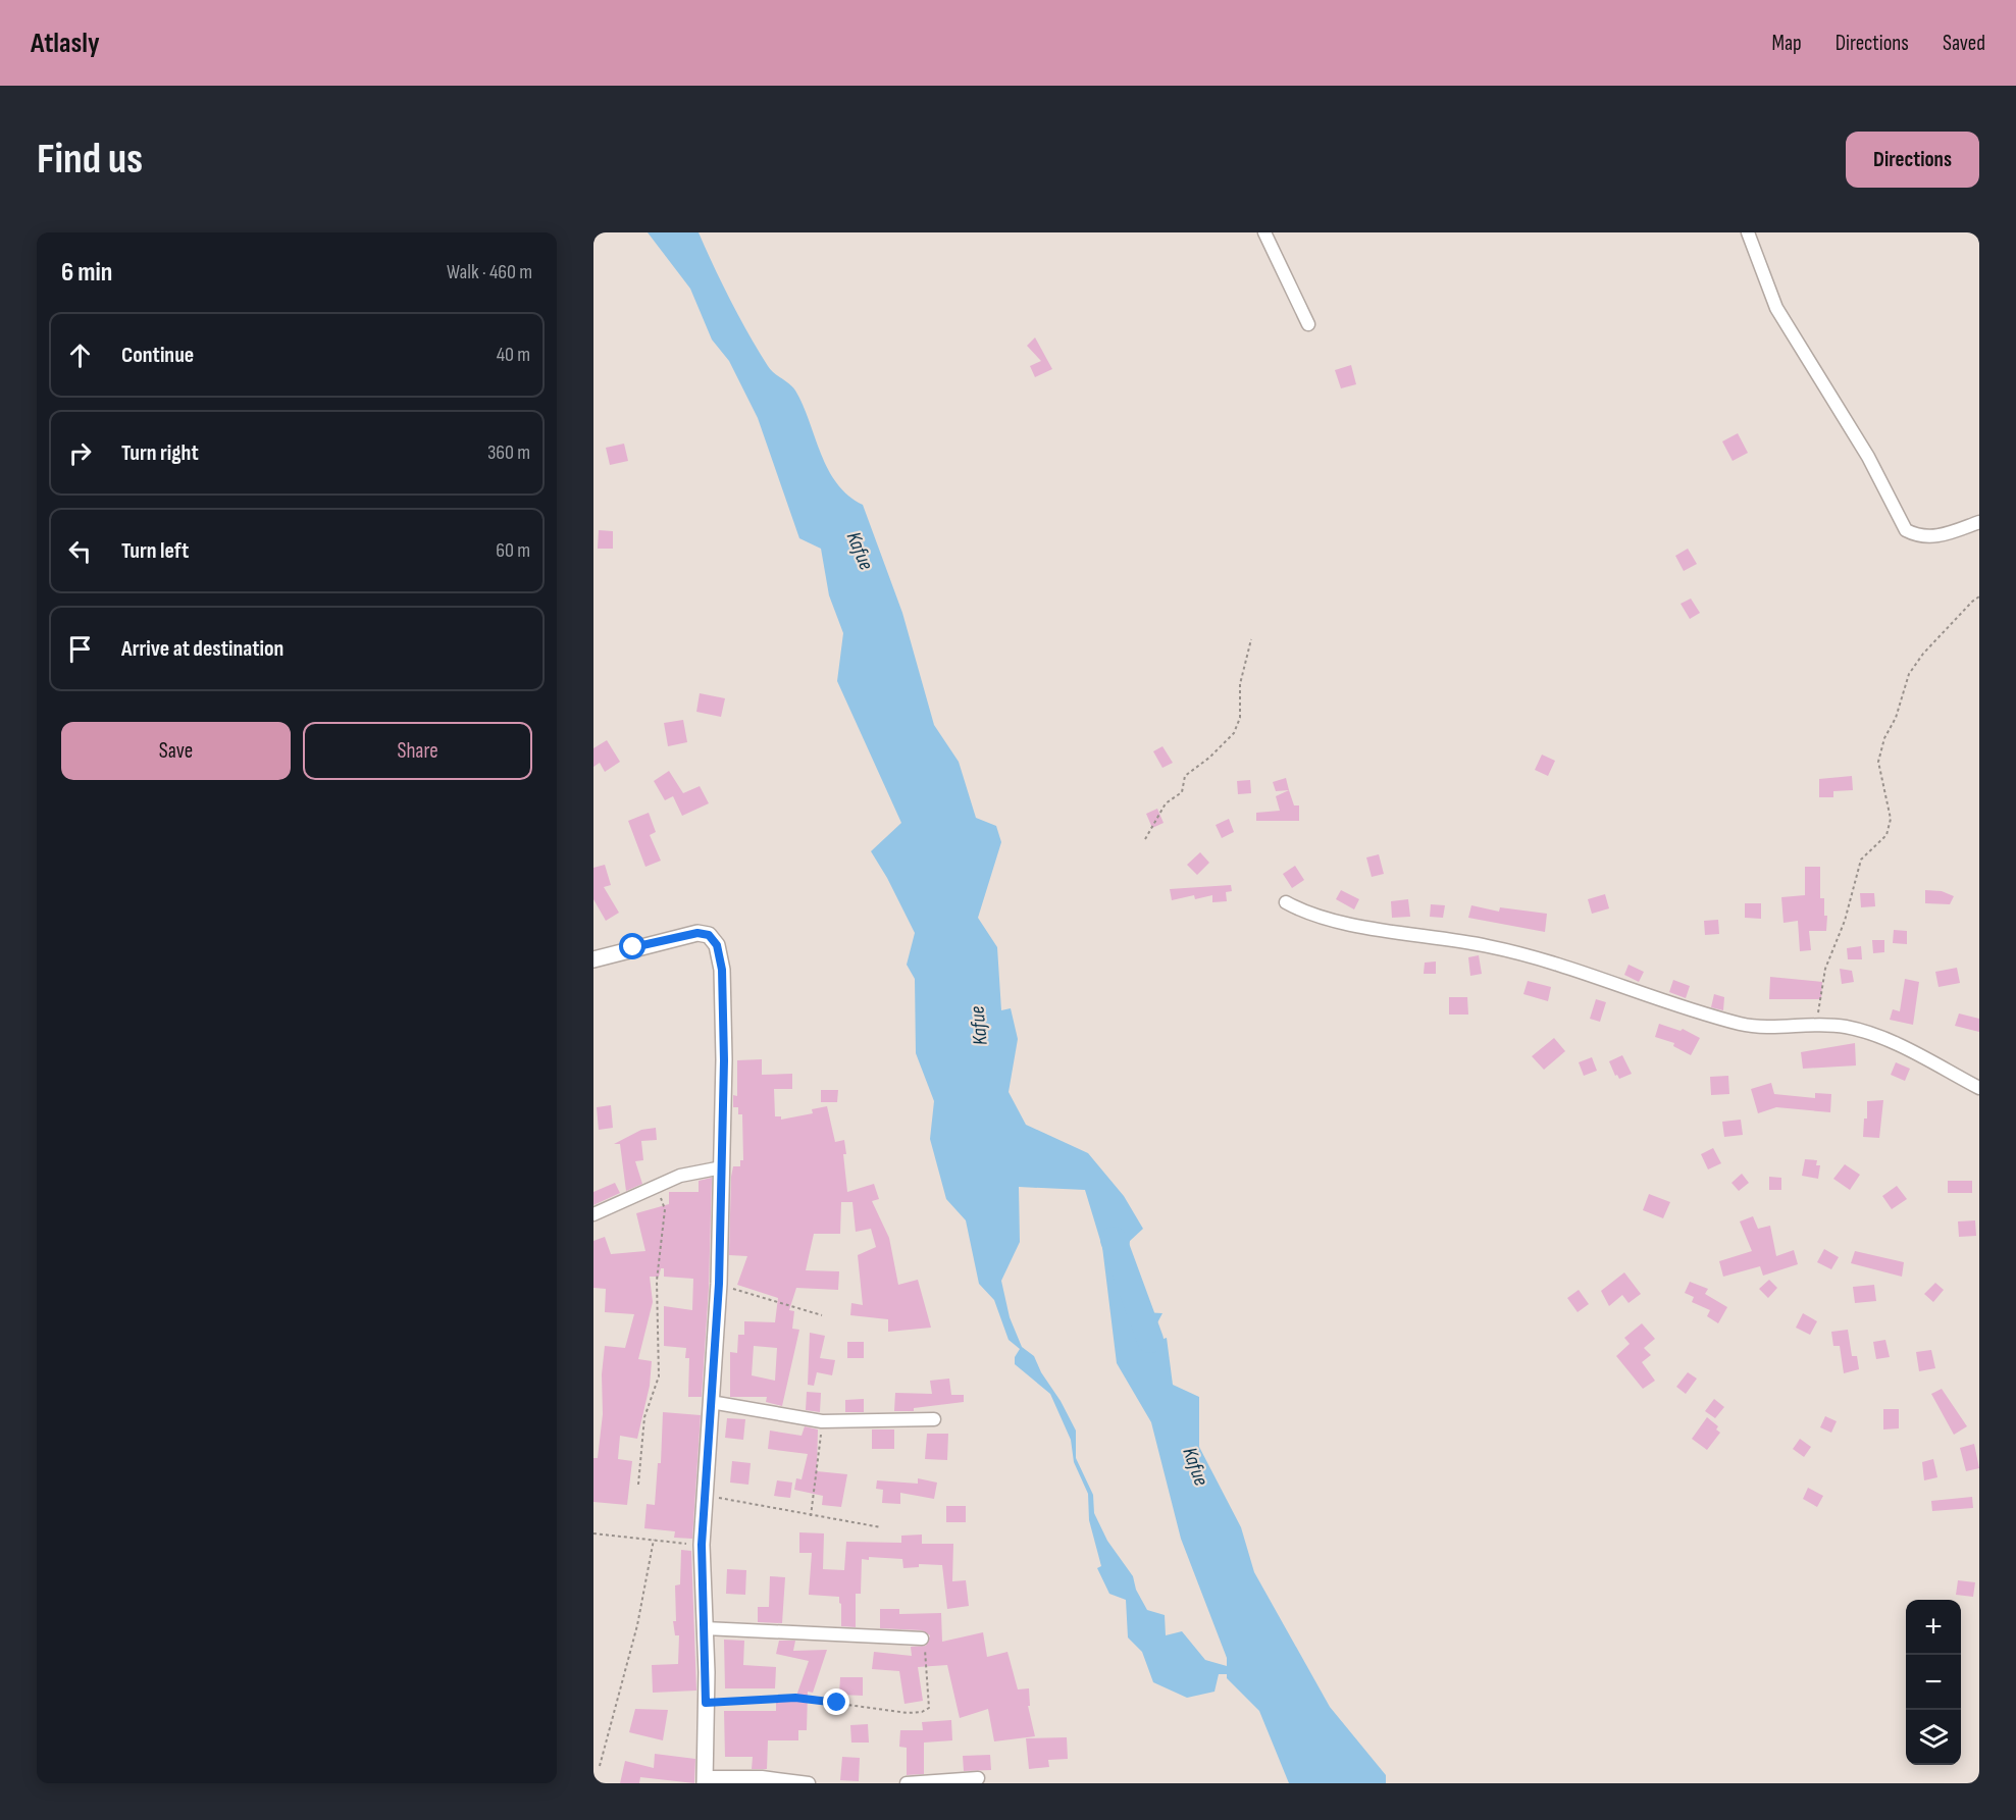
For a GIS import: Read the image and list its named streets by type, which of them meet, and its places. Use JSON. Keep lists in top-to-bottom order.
{
  "water": ["Kafue"],
  "page": {
    "header": "Atlasly",
    "nav": ["Map", "Directions", "Saved"],
    "buttons": [
      "Directions",
      ["Save", "Share"]
    ],
    "title": "Find us",
    "heading": ["6 min", "Walk · 460 m"],
    "list": [
      ["Continue", "40 m"],
      ["Turn right", "360 m"],
      ["Turn left", "60 m"],
      "Arrive at destination"
    ],
    "map_buttons": ["+", "−"]
  }
}
